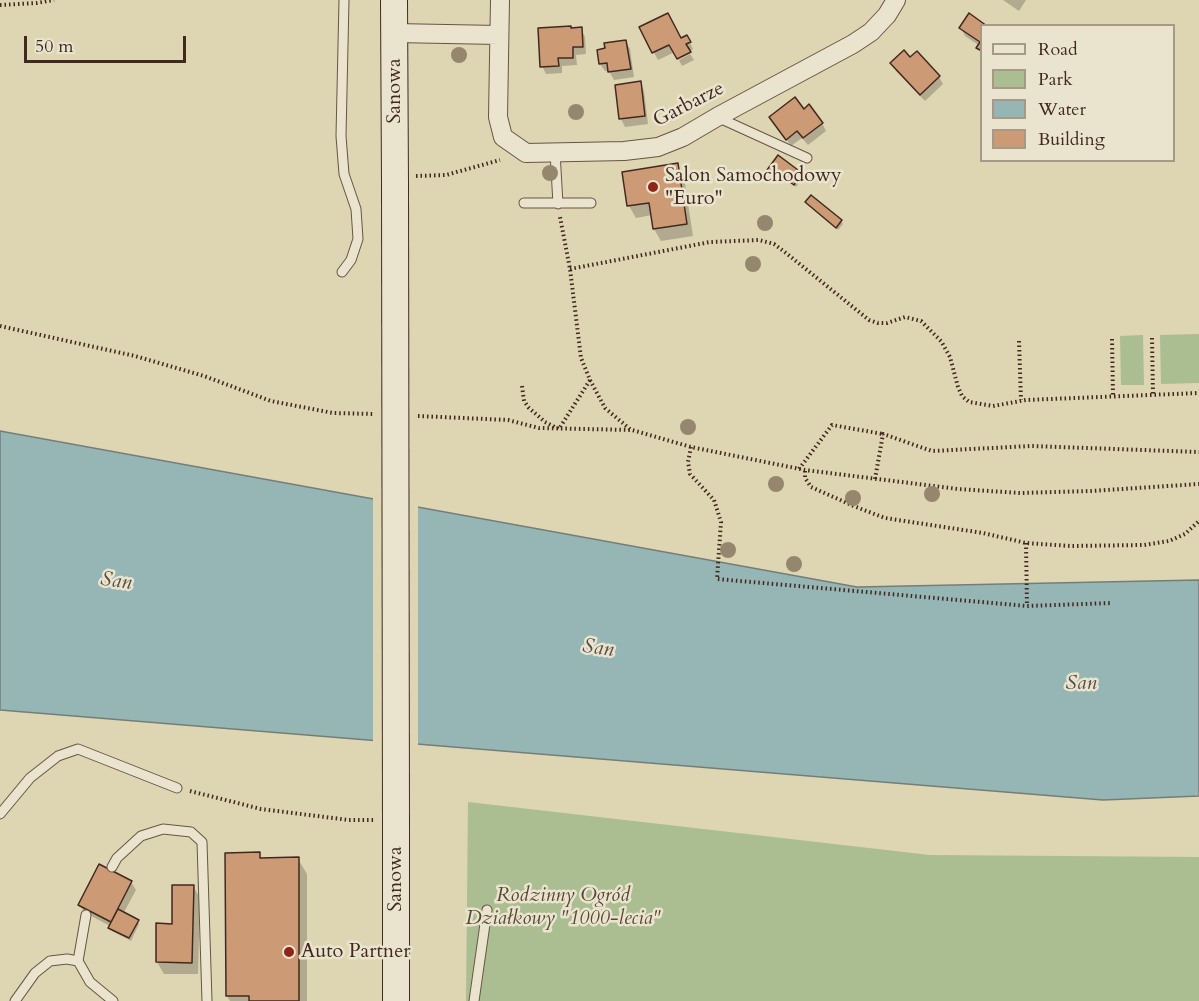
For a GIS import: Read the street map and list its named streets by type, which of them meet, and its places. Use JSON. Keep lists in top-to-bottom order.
{
  "streets": {
    "main road": ["Sanowa"],
    "street": ["Garbarze"]
  },
  "water": ["San"],
  "parks": ["Rodzinny Ogród Działkowy \"1000-lecia\""],
  "places": ["Salon Samochodowy \"Euro\"", "Auto Partner"],
  "legend": [
    "Road",
    "Park",
    "Water",
    "Building"
  ],
  "scale_bar": "50 m"
}
